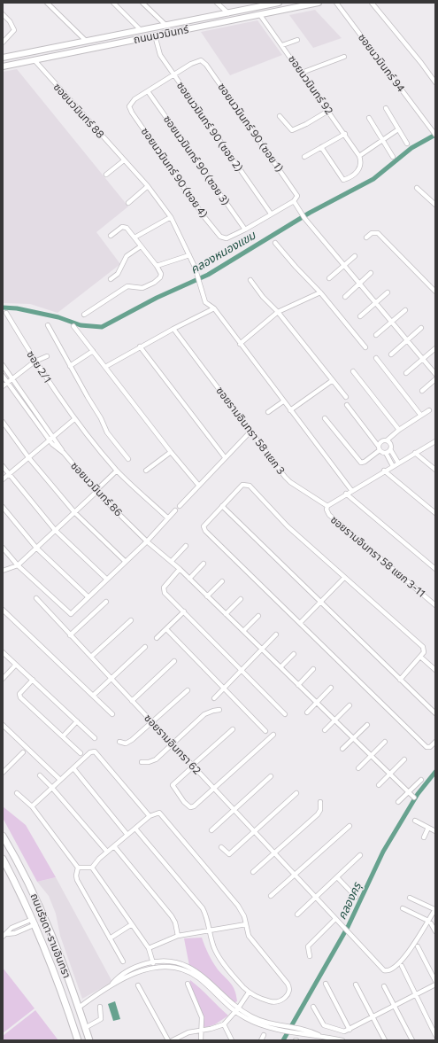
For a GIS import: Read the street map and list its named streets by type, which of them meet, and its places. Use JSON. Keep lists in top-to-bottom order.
{
  "streets": {
    "main road": ["ถนนนวมินทร์", "ถนนรัชดา-รามอินทรา"],
    "street": [
      "ซอยนวมินทร์ 94",
      "ซอยนวมินทร์ 92",
      "ซอยนวมินทร์ 88",
      "ซอยนวมินทร์ 90 (ซอย 2)",
      "ซอยนวมินทร์ 90 (ซอย 1)",
      "ซอยนวมินทร์ 90 (ซอย 3)",
      "ซอยนวมินทร์ 90 (ซอย 4)",
      "ซอย 2/1",
      "ซอยรามอินทรา 58 แยก 3",
      "ซอยนวมินทร์ 86",
      "ซอยรามอินทรา 58 แยก 3-11",
      "ซอยรามอินทรา 62"
    ]
  },
  "crossings": [
    ["ถนนนวมินทร์", "ซอยนวมินทร์ 92"],
    ["ถนนนวมินทร์", "ซอยนวมินทร์ 88"],
    ["ถนนนวมินทร์", "ซอยนวมินทร์ 90 (ซอย 2)"],
    ["ซอยนวมินทร์ 90 (ซอย 2)", "ซอยนวมินทร์ 90 (ซอย 1)"],
    ["ซอยนวมินทร์ 90 (ซอย 3)", "ซอยนวมินทร์ 90 (ซอย 4)"],
    ["ซอยรามอินทรา 58 แยก 3", "ซอยรามอินทรา 58 แยก 3-11"]
  ],
  "water": ["คลองหนองแขม", "คลองครุ"]
}
